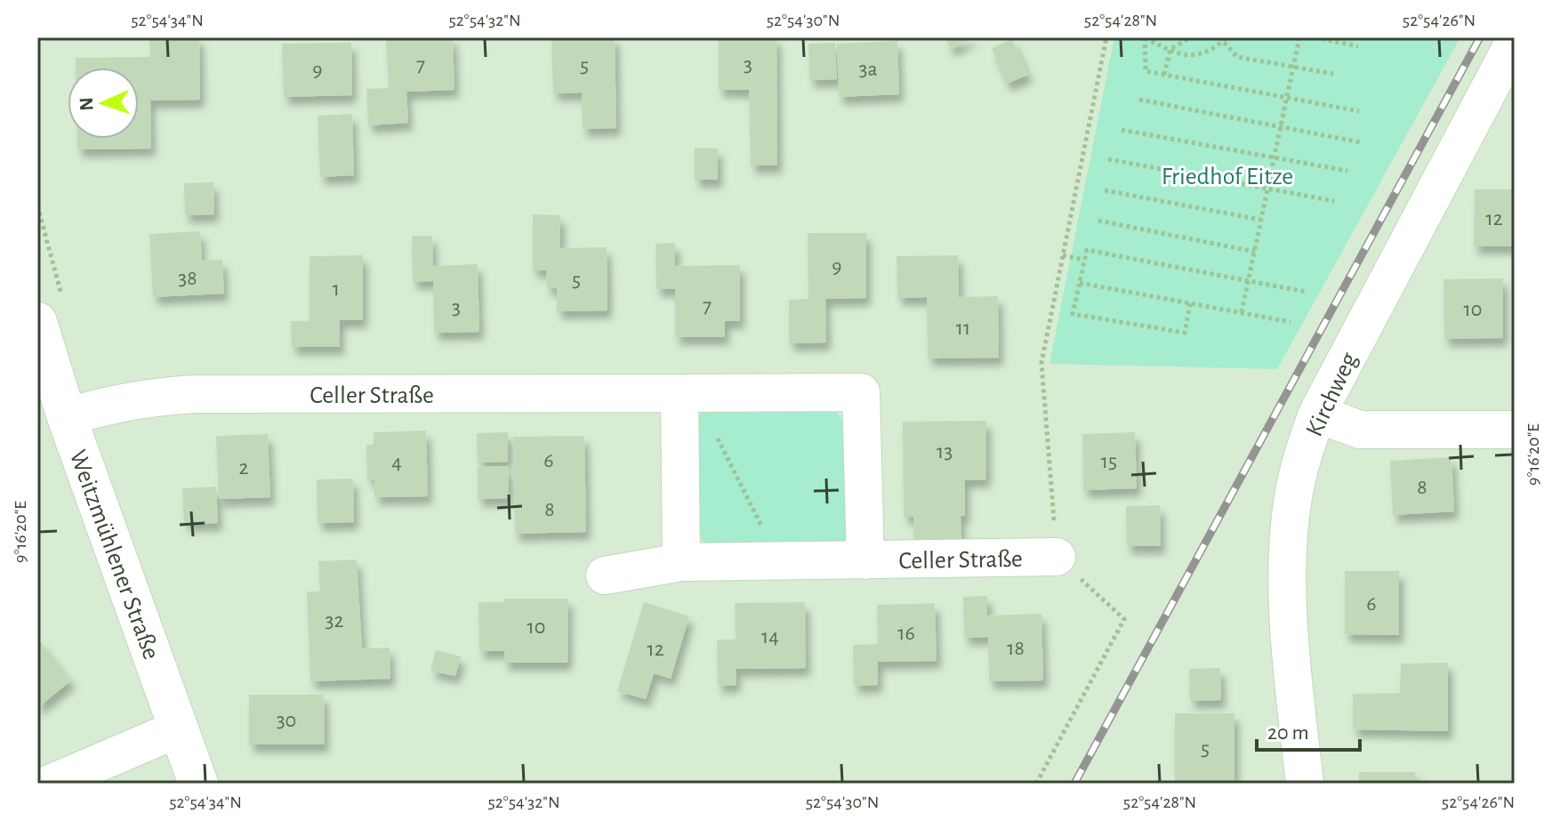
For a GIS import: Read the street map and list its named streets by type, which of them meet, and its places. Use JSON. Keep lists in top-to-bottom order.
{
  "streets": {
    "street": ["Celler Straße", "Kirchweg", "Weitzmühlener Straße"]
  },
  "crossings": [
    ["Celler Straße", "Weitzmühlener Straße"]
  ],
  "parks": ["Friedhof Eitze"],
  "house_numbers": [
    "7",
    "3",
    "5",
    "3a",
    "9",
    "12",
    "9",
    "38",
    "5",
    "1",
    "7",
    "3",
    "10",
    "11",
    "13",
    "6",
    "15",
    "4",
    "2",
    "8",
    "8",
    "6",
    "32",
    "10",
    "16",
    "14",
    "18",
    "12",
    "30",
    "5"
  ],
  "scale_bar": "20 m",
  "north": "left",
  "coordinates": [
    "52°54'34\"N",
    "52°54'32\"N",
    "52°54'30\"N",
    "52°54'28\"N",
    "52°54'26\"N",
    "9°16'20\"E"
  ]
}
